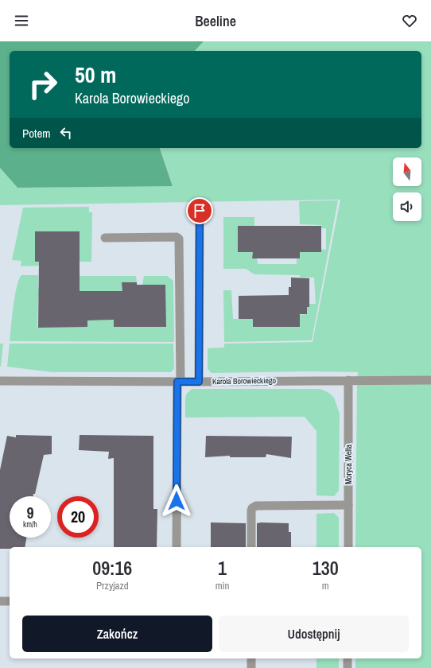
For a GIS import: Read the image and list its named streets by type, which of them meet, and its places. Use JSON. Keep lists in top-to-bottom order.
{
  "streets": {
    "street": ["Karola Borowieckiego", "Moryca Welta"]
  },
  "crossings": [
    ["Karola Borowieckiego", "Moryca Welta"]
  ],
  "north": "top",
  "page": {
    "header": "Beeline",
    "turn": ["50 m", "Karola Borowieckiego"],
    "then": "Potem",
    "speed": "9 km/h",
    "limit": "20",
    "eta": [
      "09:16",
      "Przyjazd",
      "1",
      "min",
      "130",
      "m"
    ],
    "buttons": ["Zakończ", "Udostępnij"]
  }
}
